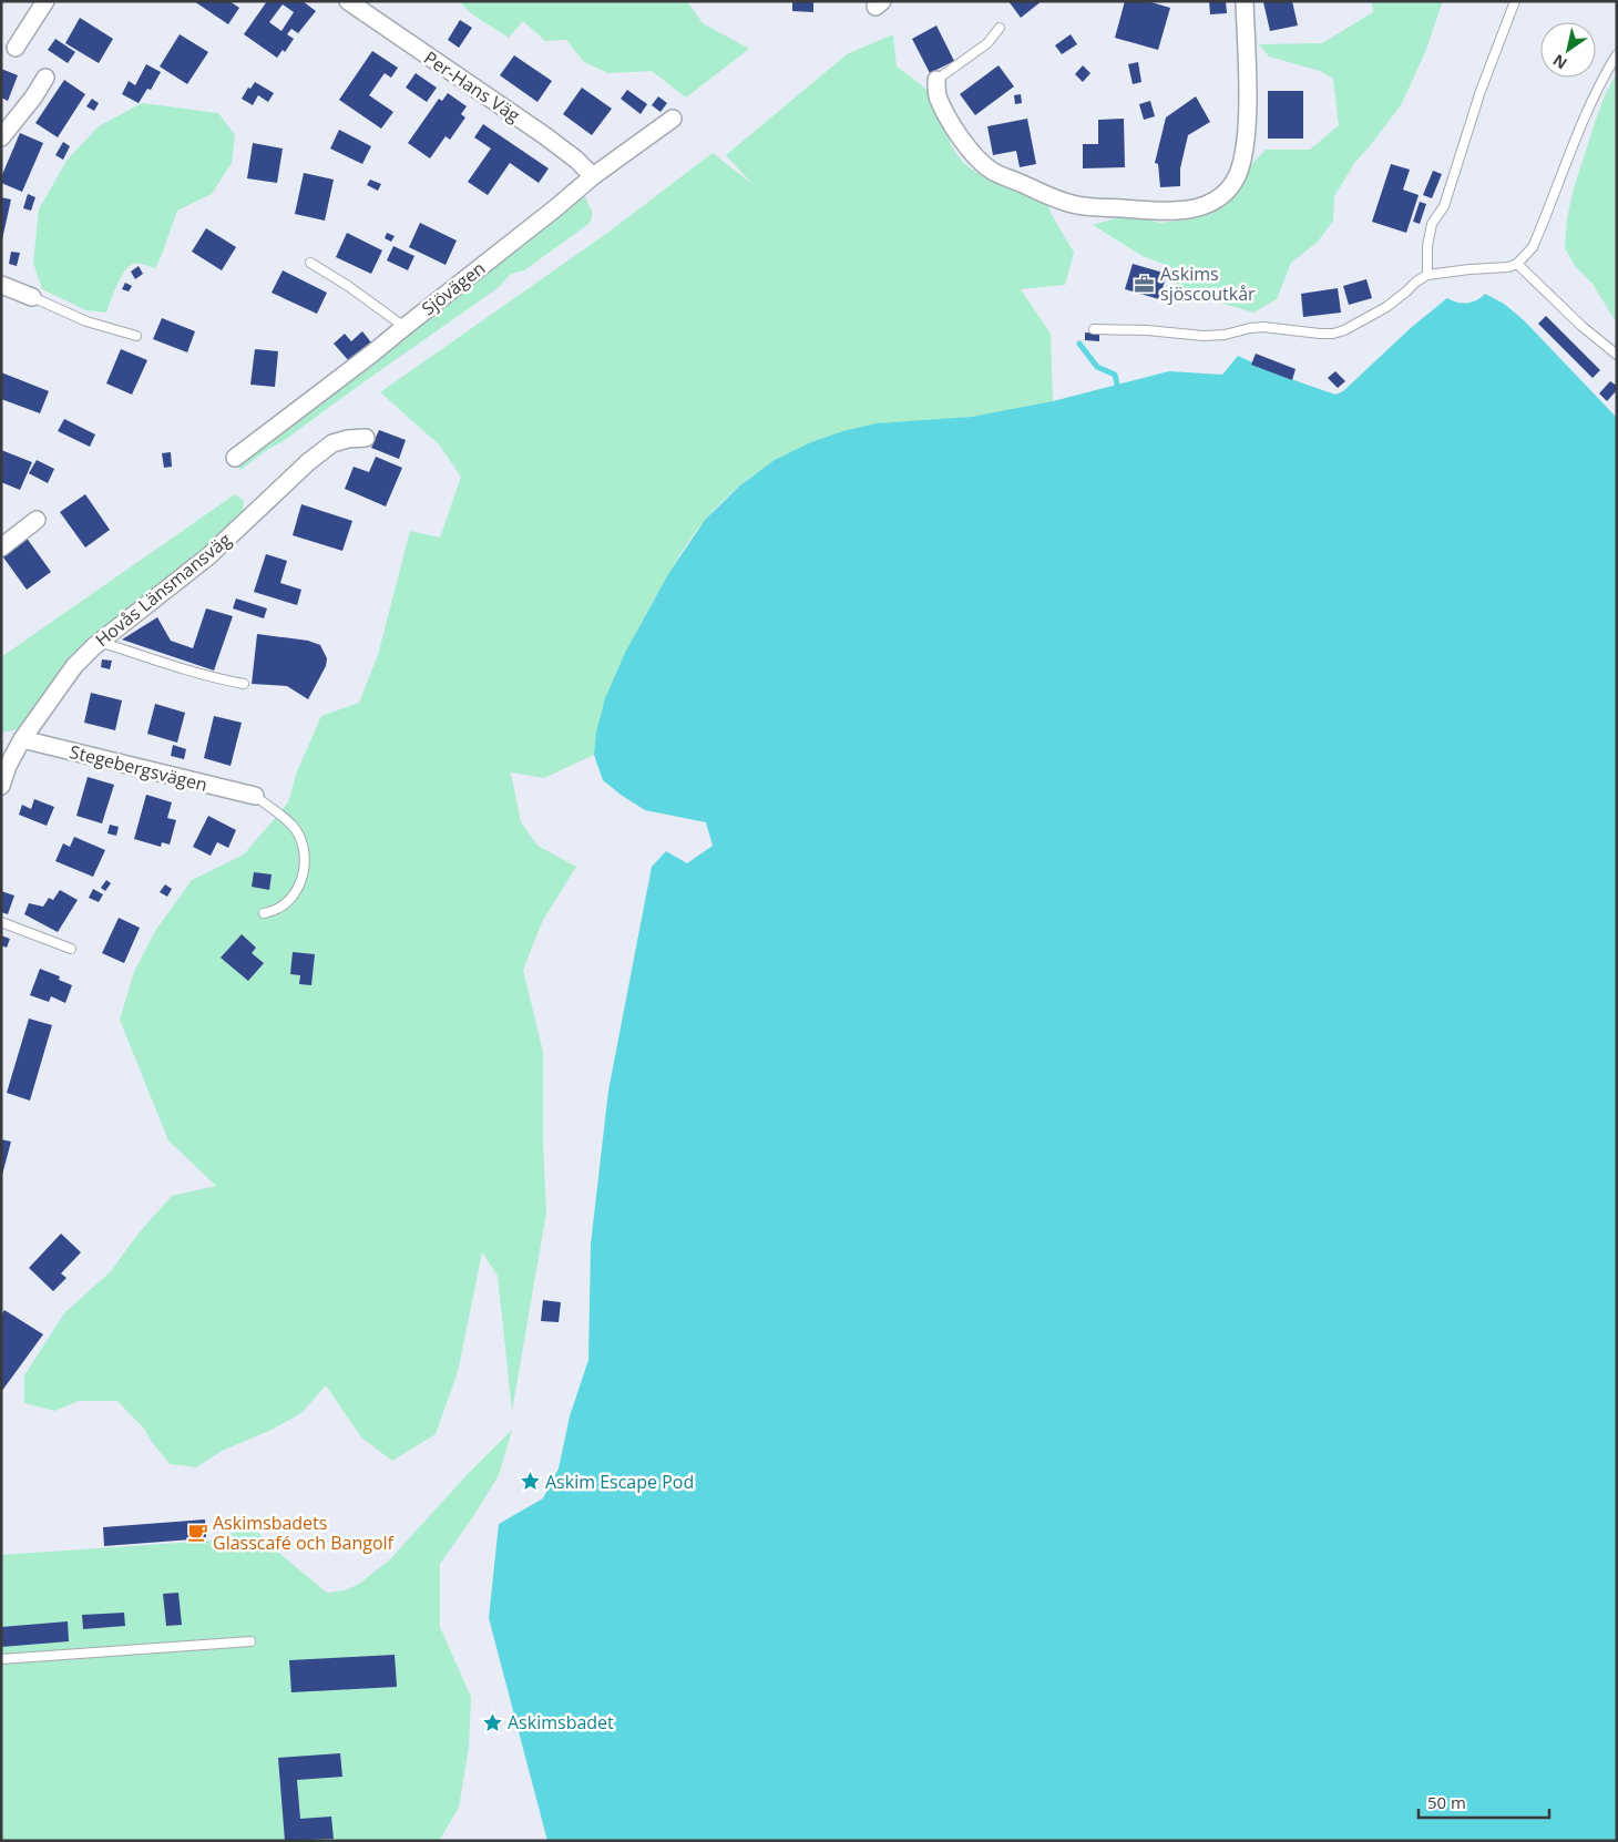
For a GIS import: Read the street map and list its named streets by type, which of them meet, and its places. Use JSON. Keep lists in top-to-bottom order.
{
  "streets": {
    "street": [
      "Per-Hans Väg",
      "Sjövägen",
      "Hovås Länsmansväg",
      "Stegebergsvägen"
    ]
  },
  "crossings": [
    ["Per-Hans Väg", "Sjövägen"],
    ["Hovås Länsmansväg", "Stegebergsvägen"]
  ],
  "places": {
    "office": ["Askims sjöscoutkår"],
    "place": ["Askim Escape Pod", "Askimsbadet"],
    "cafe": ["Askimsbadets Glasscafé och Bangolf"]
  },
  "scale_bar": "50 m",
  "north": "bottom left"
}
